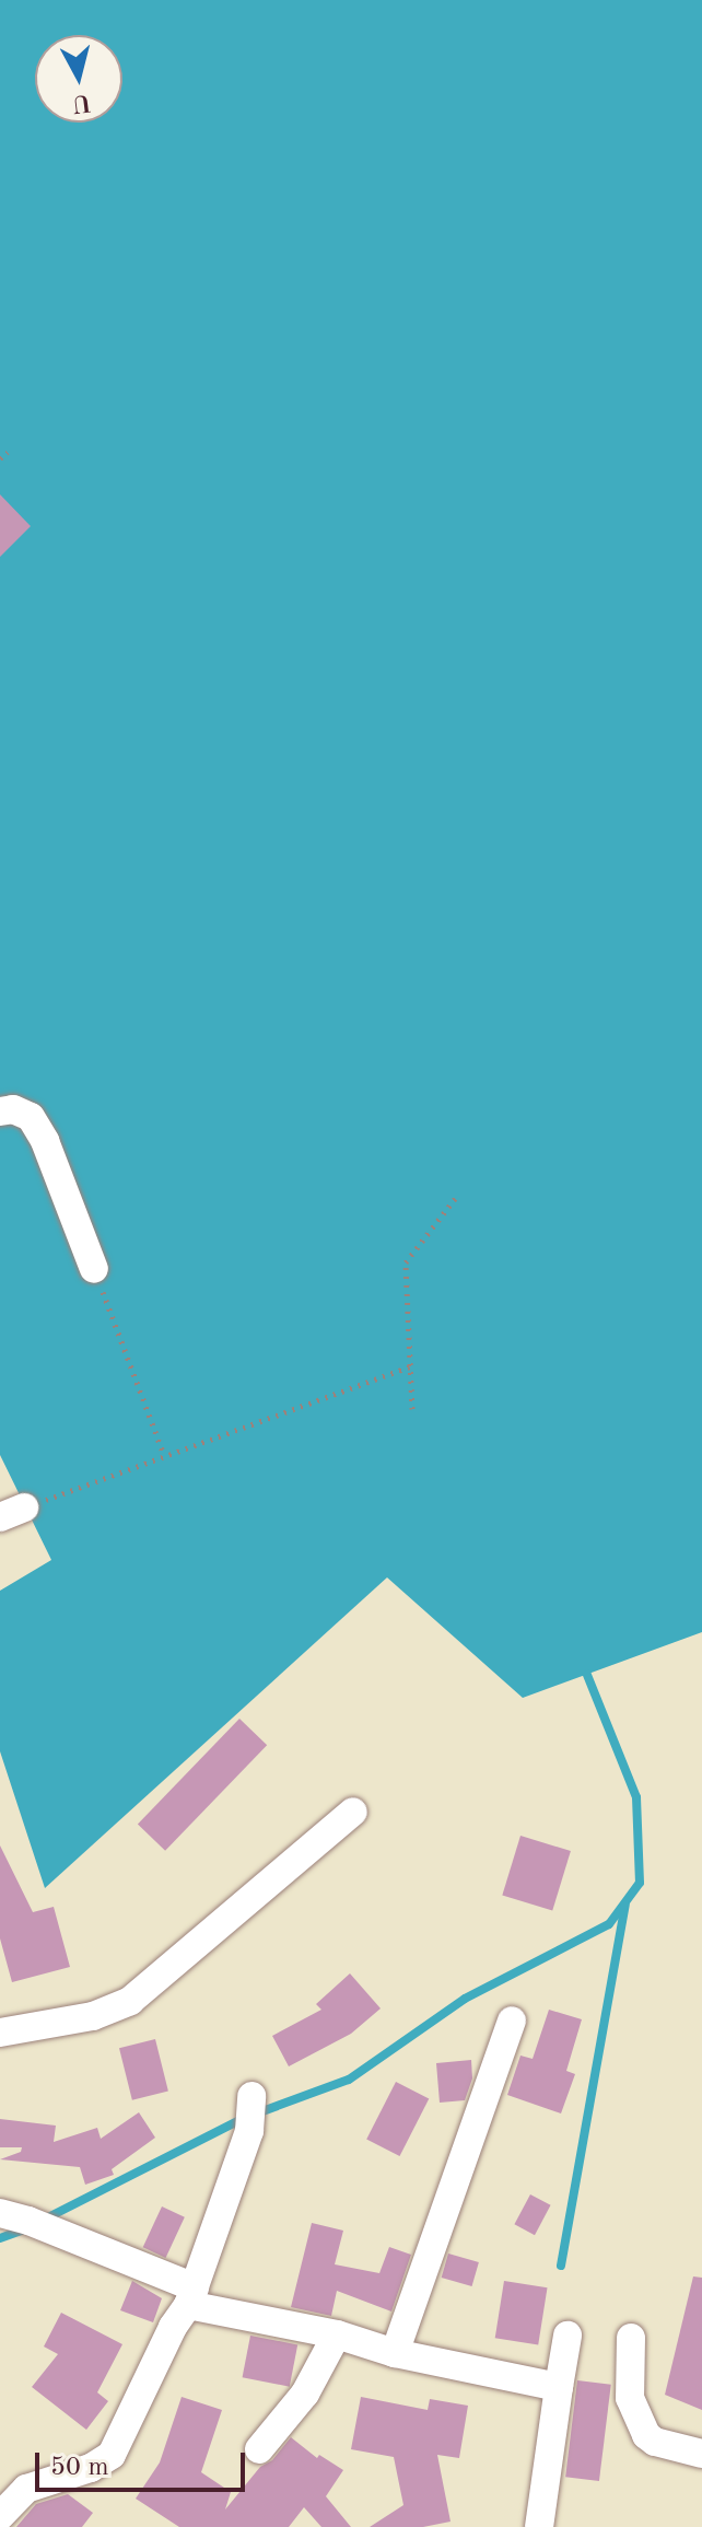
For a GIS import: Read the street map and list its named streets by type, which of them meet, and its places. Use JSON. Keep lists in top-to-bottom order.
{
  "scale_bar": "50 m",
  "north": "bottom"
}
